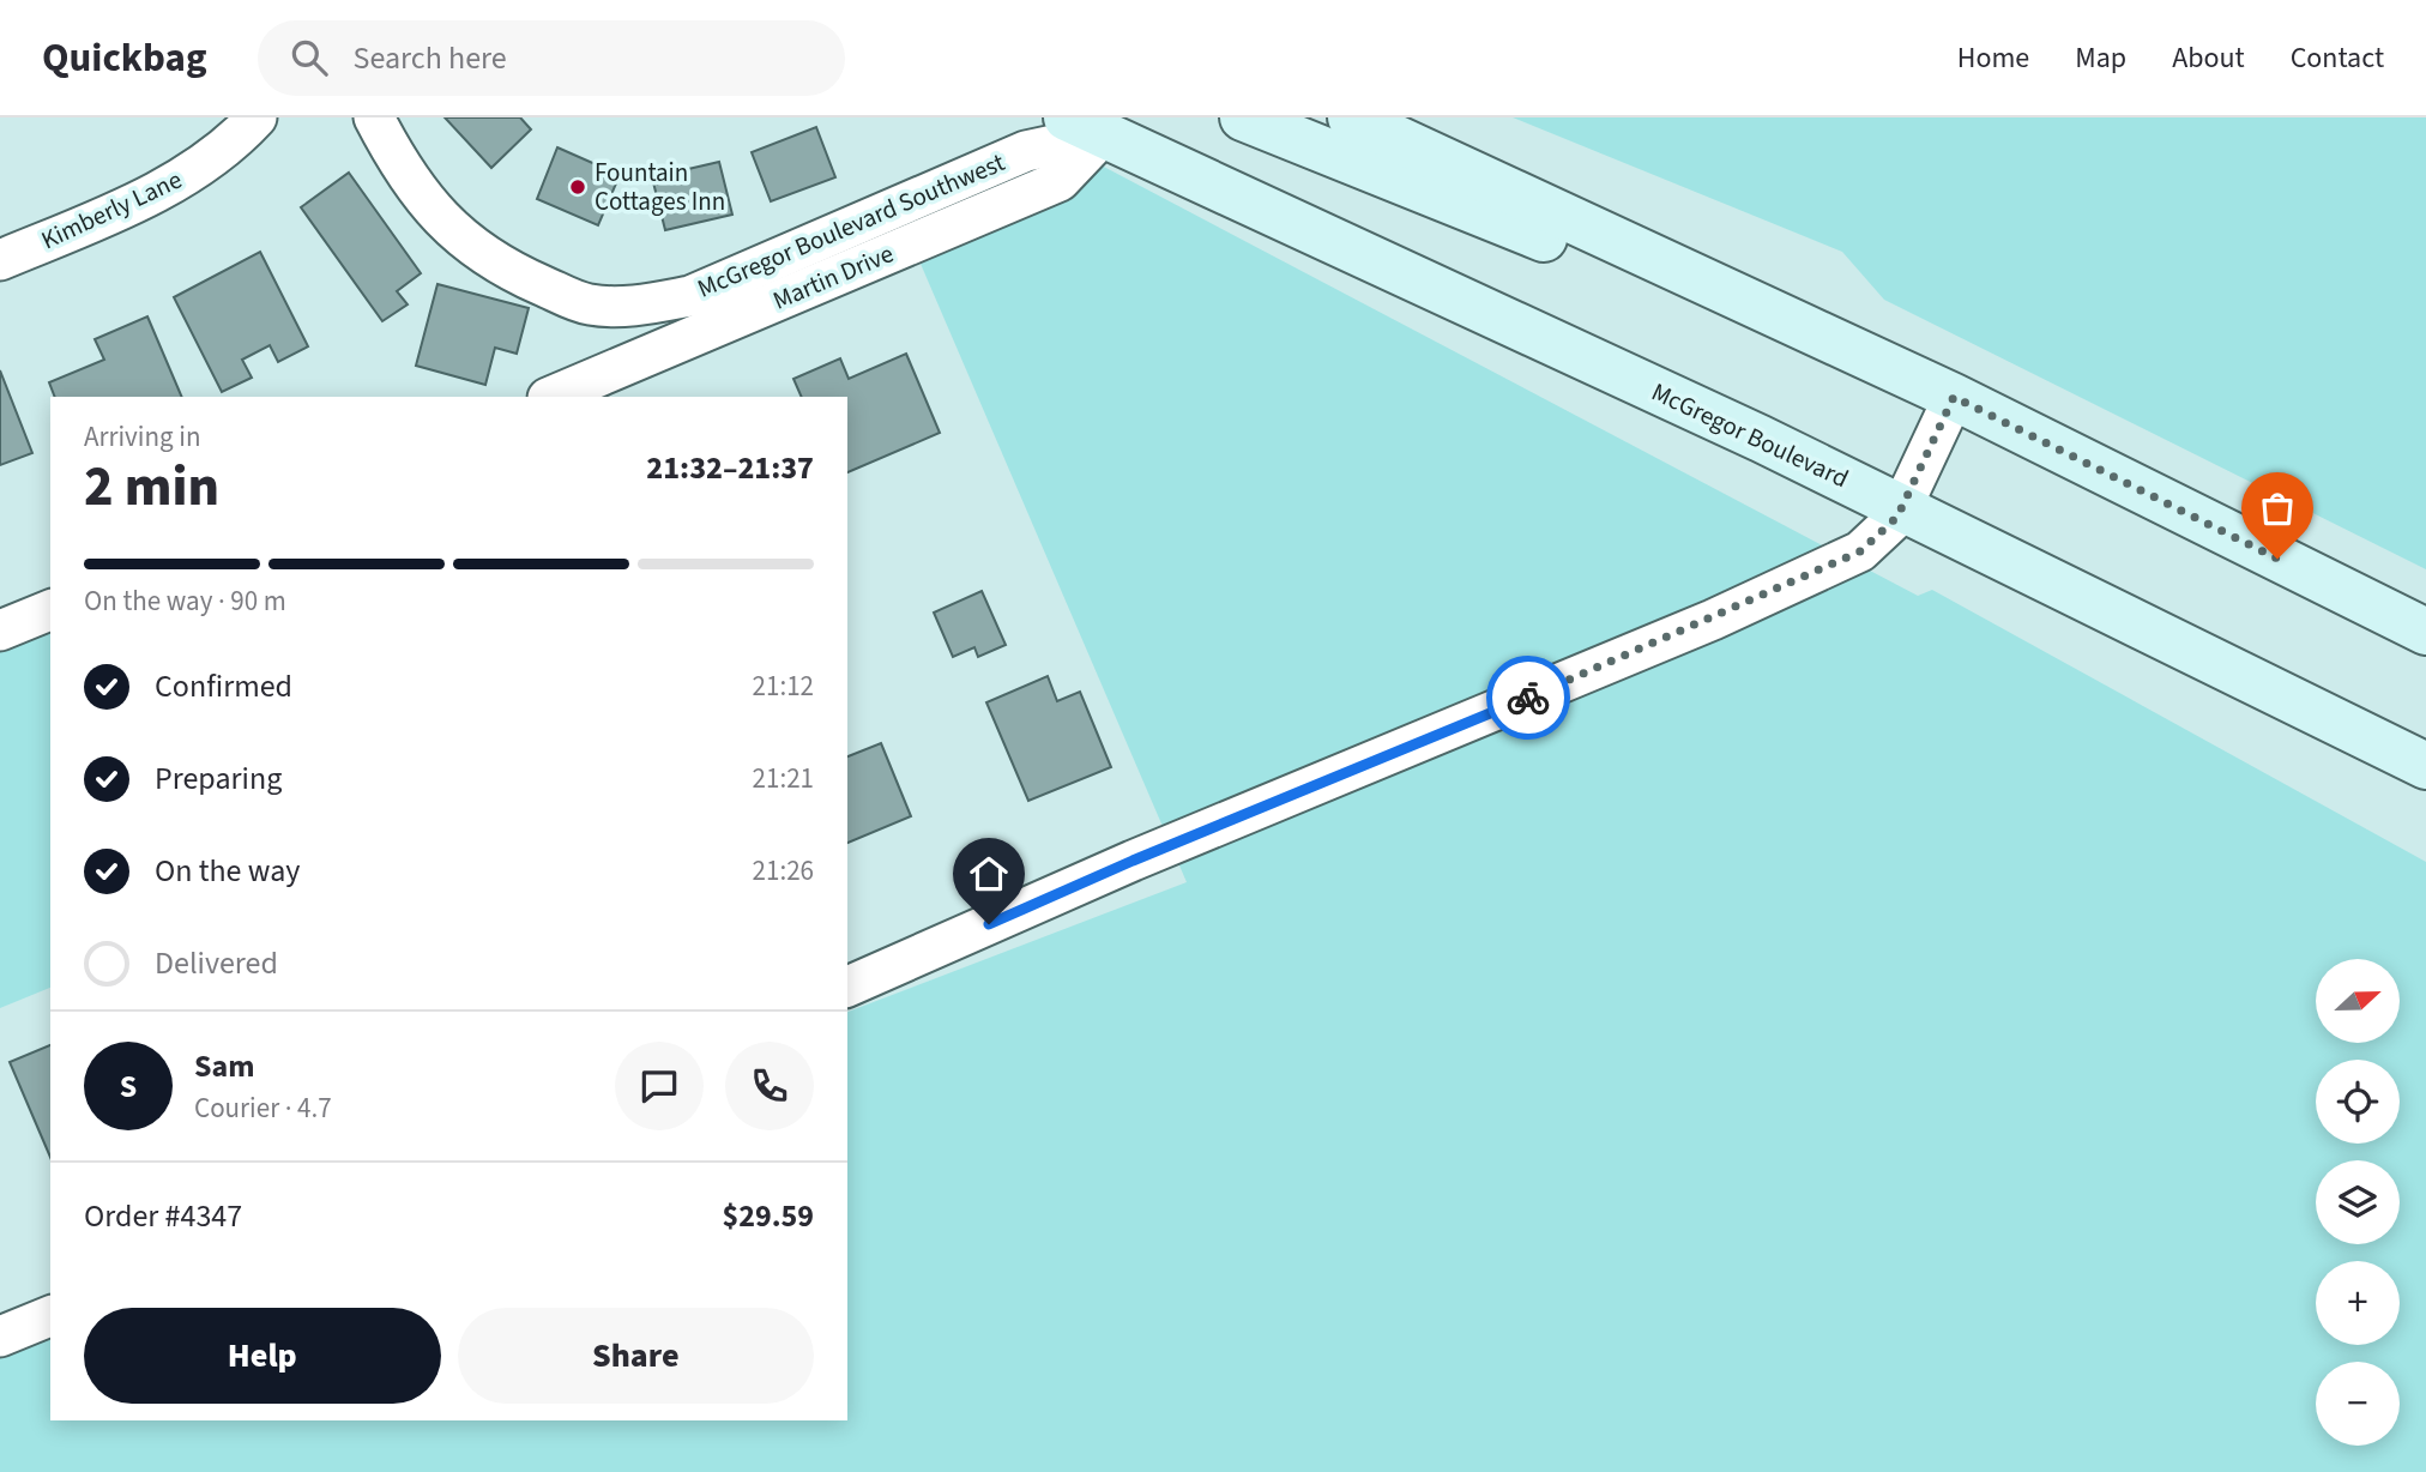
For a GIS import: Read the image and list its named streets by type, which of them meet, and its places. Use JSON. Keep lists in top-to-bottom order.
{
  "streets": {
    "main road": ["McGregor Boulevard"],
    "street": ["Kimberly Lane", "McGregor Boulevard Southwest", "Martin Drive"]
  },
  "crossings": [
    ["McGregor Boulevard Southwest", "Martin Drive"],
    ["McGregor Boulevard Southwest", "McGregor Boulevard"],
    ["Martin Drive", "McGregor Boulevard"]
  ],
  "places": ["Fountain Cottages Inn"],
  "north": "right",
  "page": {
    "header": "Quickbag",
    "search": "Search here",
    "nav": [
      "Home",
      "Map",
      "About",
      "Contact"
    ],
    "heading": ["2 min", "Arriving in", "21:32–21:37"],
    "panel": [
      "Sam",
      "Courier · 4.7",
      "Order #4347",
      "$29.59"
    ],
    "bar": "On the way · 90 m",
    "list": [
      ["Confirmed", "21:12"],
      ["Preparing", "21:21"],
      ["On the way", "21:26"],
      "Delivered"
    ],
    "map_buttons": ["+", "−"],
    "round": "S",
    "buttons": ["Help", "Share"]
  }
}
